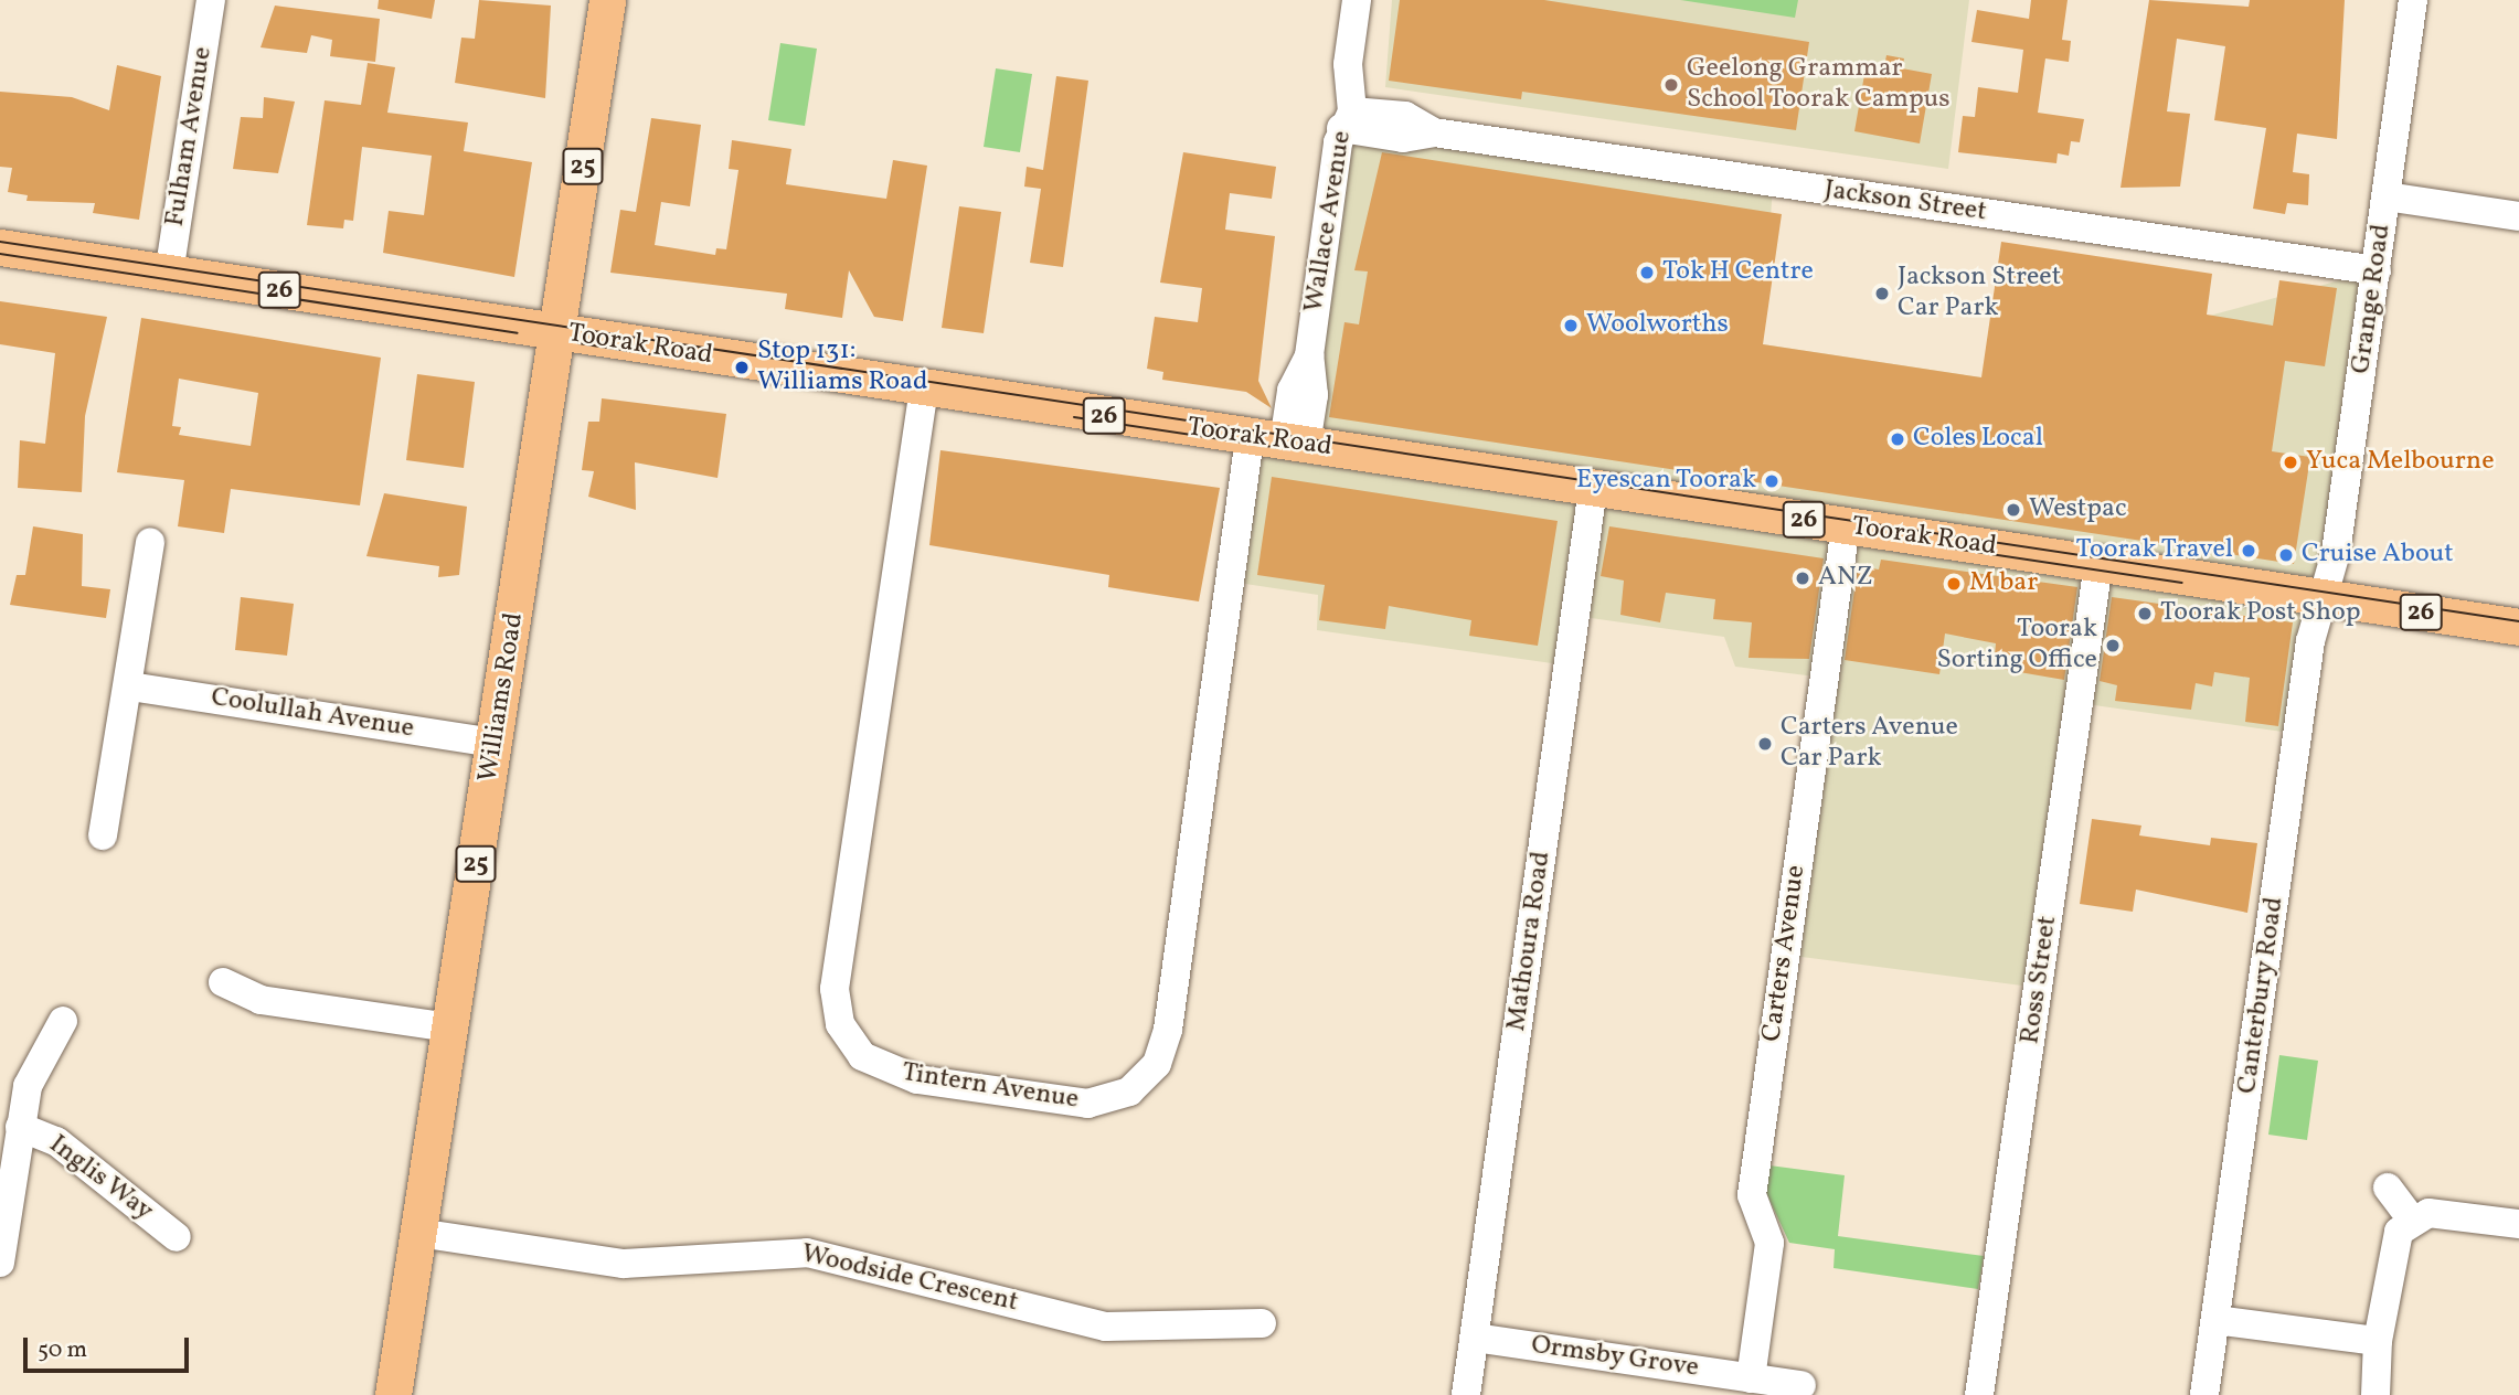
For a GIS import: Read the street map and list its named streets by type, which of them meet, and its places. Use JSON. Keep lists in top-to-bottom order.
{
  "streets": {
    "main road": [
      "25",
      "26",
      "Toorak Road",
      "Williams Road"
    ],
    "street": [
      "Fulham Avenue",
      "Jackson Street",
      "Wallace Avenue",
      "Grange Road",
      "Coolullah Avenue",
      "Mathoura Road",
      "Carters Avenue",
      "Ross Street",
      "Canterbury Road",
      "Tintern Avenue",
      "Inglis Way",
      "Woodside Crescent",
      "Ormsby Grove"
    ]
  },
  "crossings": [
    ["Fulham Avenue", "Toorak Road"],
    ["Jackson Street", "Wallace Avenue"],
    ["Jackson Street", "Grange Road"],
    ["Wallace Avenue", "Toorak Road"],
    ["Wallace Avenue", "Tintern Avenue"],
    ["Grange Road", "Toorak Road"],
    ["Grange Road", "Canterbury Road"],
    ["Toorak Road", "Williams Road"],
    ["Toorak Road", "Mathoura Road"],
    ["Toorak Road", "Carters Avenue"],
    ["Toorak Road", "Ross Street"],
    ["Toorak Road", "Canterbury Road"],
    ["Toorak Road", "Tintern Avenue"],
    ["Williams Road", "Coolullah Avenue"],
    ["Williams Road", "Woodside Crescent"],
    ["Mathoura Road", "Ormsby Grove"],
    ["Carters Avenue", "Ormsby Grove"]
  ],
  "places": [
    "Geelong Grammar School Toorak Campus",
    "Tok H Centre",
    "Jackson Street Car Park",
    "Woolworths",
    "Stop 131: Williams Road",
    "Coles Local",
    "Yuca Melbourne",
    "Eyescan Toorak",
    "Westpac",
    "Toorak Travel",
    "Cruise About",
    "ANZ",
    "M bar",
    "Toorak Post Shop",
    "Toorak Sorting Office",
    "Carters Avenue Car Park"
  ],
  "scale_bar": "50 m"
}
